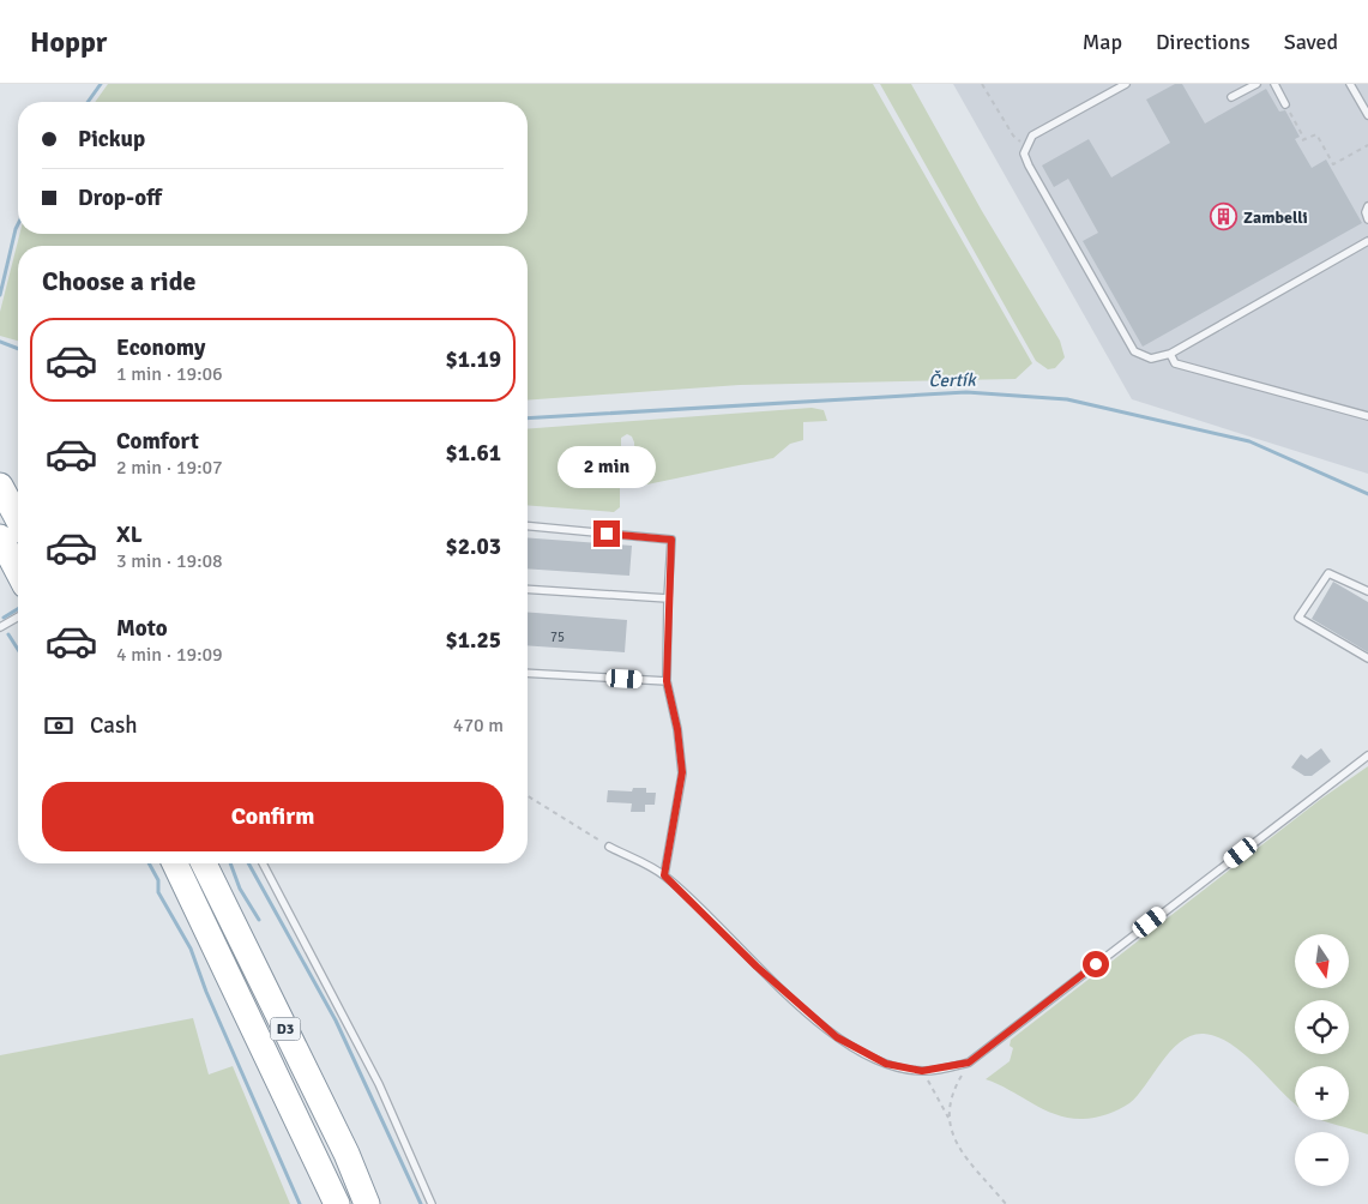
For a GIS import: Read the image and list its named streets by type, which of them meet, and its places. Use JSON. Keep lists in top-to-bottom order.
{
  "streets": {
    "highway": ["D3"]
  },
  "water": ["Čertík"],
  "places": {
    "building": ["Zambelli"]
  },
  "house_numbers": ["75"],
  "north": "bottom",
  "page": {
    "header": "Hoppr",
    "nav": ["Map", "Directions", "Saved"],
    "banner": ["Pickup", "Drop-off"],
    "heading": "Choose a ride",
    "list": [
      {
        "name": "Economy",
        "note": "1 min · 19:06",
        "value": "$1.19"
      },
      {
        "name": "Comfort",
        "note": "2 min · 19:07",
        "value": "$1.61"
      },
      {
        "name": "XL",
        "note": "3 min · 19:08",
        "value": "$2.03"
      },
      {
        "name": "Moto",
        "note": "4 min · 19:09",
        "value": "$1.25"
      }
    ],
    "bubble": "2 min",
    "pay": ["Cash", "470 m"],
    "buttons": "Confirm",
    "map_buttons": ["+", "−"]
  }
}
